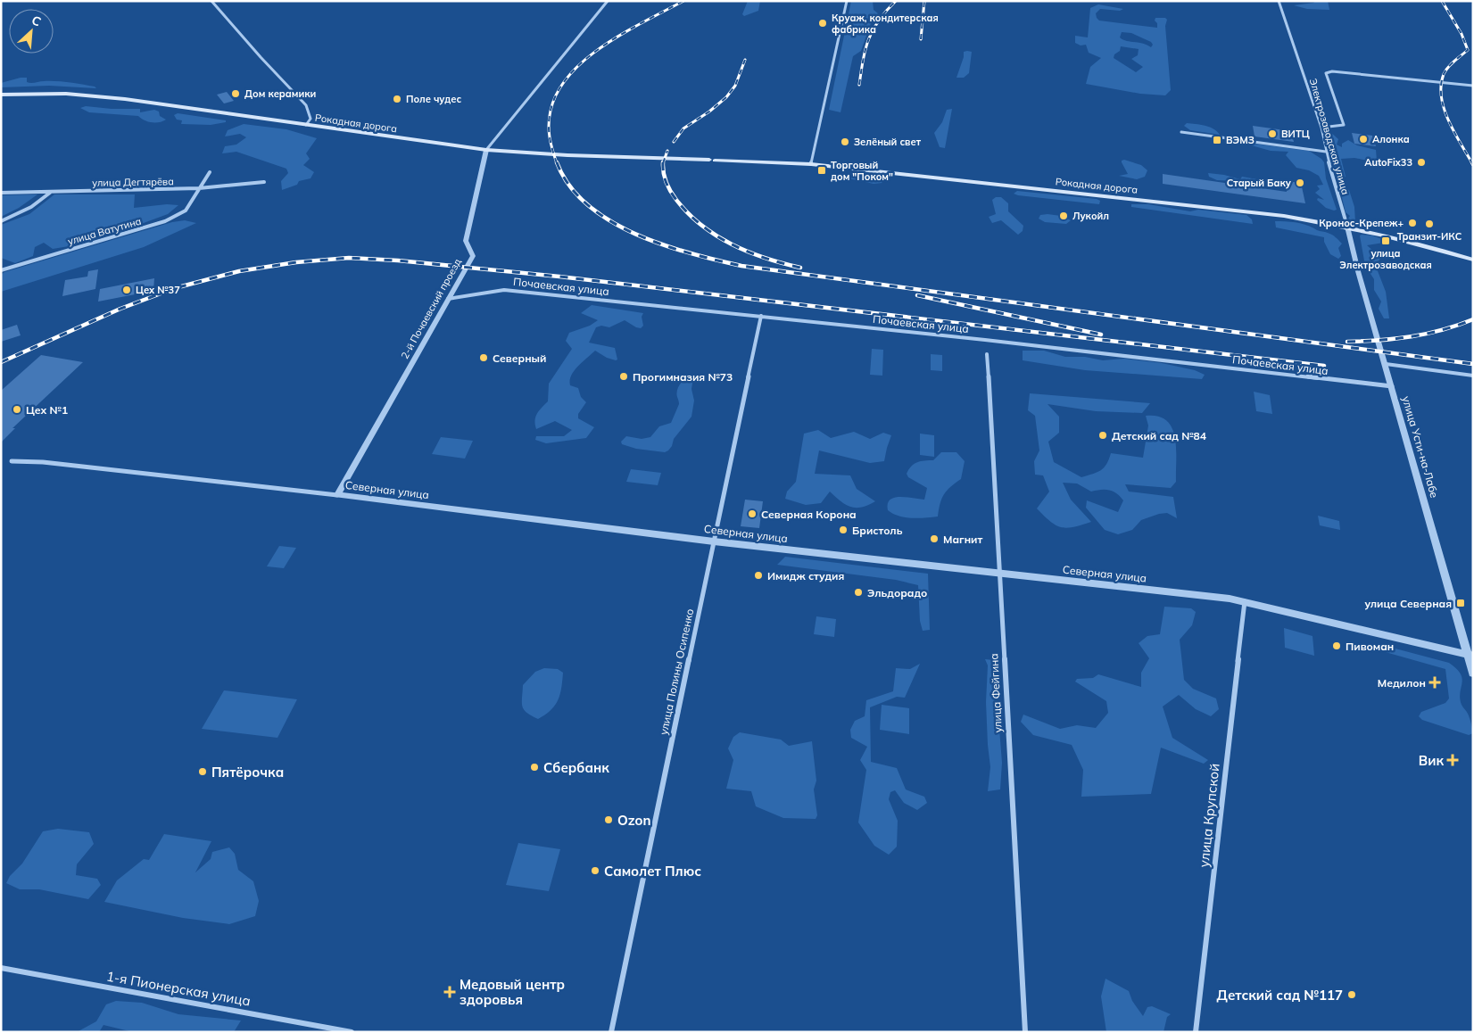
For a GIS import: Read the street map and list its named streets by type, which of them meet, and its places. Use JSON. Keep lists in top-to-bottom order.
{
  "streets": {
    "main road": ["Рокадная дорога"],
    "street": [
      "Электрозаводская улица",
      "улица Дегтярёва",
      "улица Ватутина",
      "Почаевская улица",
      "2-й Почаевский проезд",
      "улица Усти-на-Лабе",
      "Северная улица",
      "улица Полины Осипенко",
      "улица Фейгина",
      "улица Крупской",
      "1-я Пионерская улица"
    ]
  },
  "crossings": [
    ["Рокадная дорога", "Электрозаводская улица"],
    ["Рокадная дорога", "2-й Почаевский проезд"],
    ["Рокадная дорога", "улица Усти-на-Лабе"],
    ["Электрозаводская улица", "улица Усти-на-Лабе"],
    ["улица Дегтярёва", "улица Ватутина"],
    ["Почаевская улица", "2-й Почаевский проезд"],
    ["Почаевская улица", "улица Усти-на-Лабе"],
    ["Почаевская улица", "улица Полины Осипенко"],
    ["2-й Почаевский проезд", "Северная улица"],
    ["улица Усти-на-Лабе", "Северная улица"],
    ["Северная улица", "улица Полины Осипенко"],
    ["Северная улица", "улица Фейгина"],
    ["Северная улица", "улица Крупской"]
  ],
  "places": {
    "other": [
      "Круаж, кондитерская фабрика",
      "Дом керамики",
      "Поле чудес",
      "ВИТЦ",
      "Алонка",
      "Зелёный свет",
      "AutoFix33",
      "Старый Баку",
      "Лукойл",
      "Кронос-Крепеж+",
      "Транзит-ИКС",
      "Цех №37",
      "Северный",
      "Прогимназия №73",
      "Цех №1",
      "Детский сад №84",
      "Северная Корона",
      "Бристоль",
      "Магнит",
      "Имидж студия",
      "Эльдорадо",
      "Пивоман",
      "Сбербанк",
      "Пятёрочка",
      "Ozon",
      "Самолет Плюс",
      "Детский сад №117"
    ],
    "transit": [
      "ВЭМЗ",
      "Торговый дом \"Поком\"",
      "улица Электрозаводская",
      "улица Северная"
    ],
    "health": ["Медилон", "Вик", "Медовый центр здоровья"]
  },
  "north": "top right"
}
